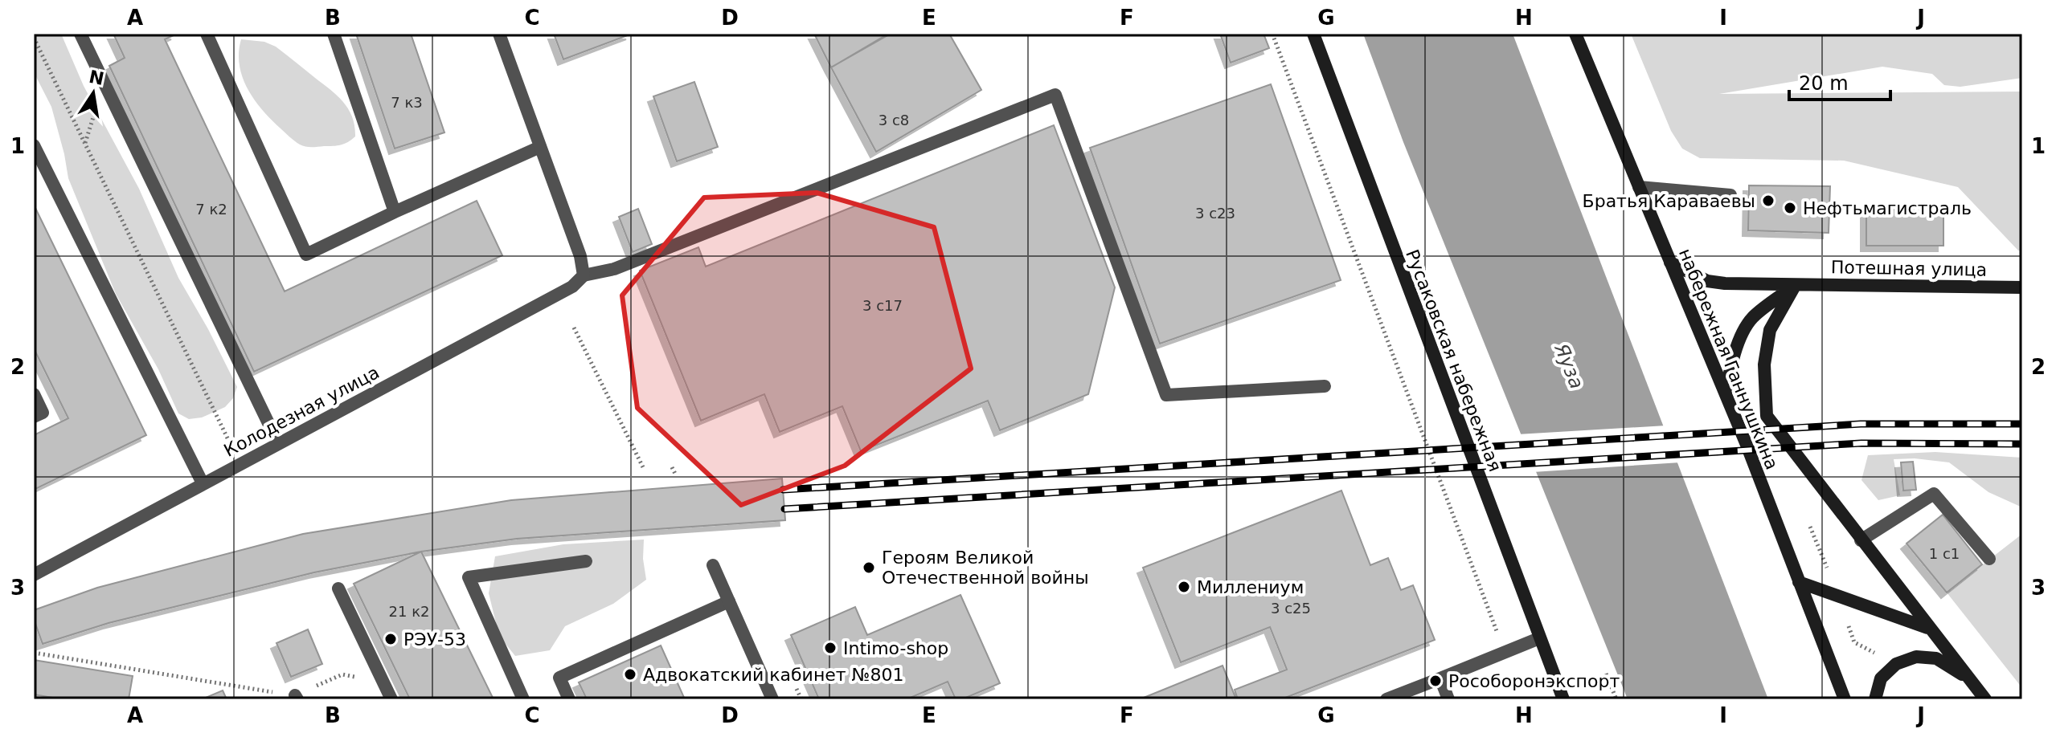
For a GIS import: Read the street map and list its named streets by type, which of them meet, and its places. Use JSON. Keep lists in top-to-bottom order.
{
  "streets": {
    "main road": ["Потешная улица", "набережная Ганнушкина", "Русаковская набережная"],
    "street": ["Колодезная улица"]
  },
  "crossings": [
    ["Потешная улица", "набережная Ганнушкина"]
  ],
  "water": ["Яуза"],
  "places": [
    "Братья Караваевы",
    "Нефтьмагистраль",
    "Героям Великой Отечественной войны",
    "Миллениум",
    "РЭУ-53",
    "Intimo-shop",
    "Адвокатский кабинет №801",
    "Рособоронэкспорт"
  ],
  "house_numbers": [
    "7 к3",
    "3 с8",
    "7 к2",
    "3 c23",
    "3 с17",
    "1 с1",
    "3 с25",
    "21 к2"
  ],
  "scale_bar": "20 m",
  "north": "top",
  "grid": {
    "columns": [
      "A",
      "B",
      "C",
      "D",
      "E",
      "F",
      "G",
      "H",
      "I",
      "J"
    ],
    "rows": ["1", "2", "3"]
  }
}
